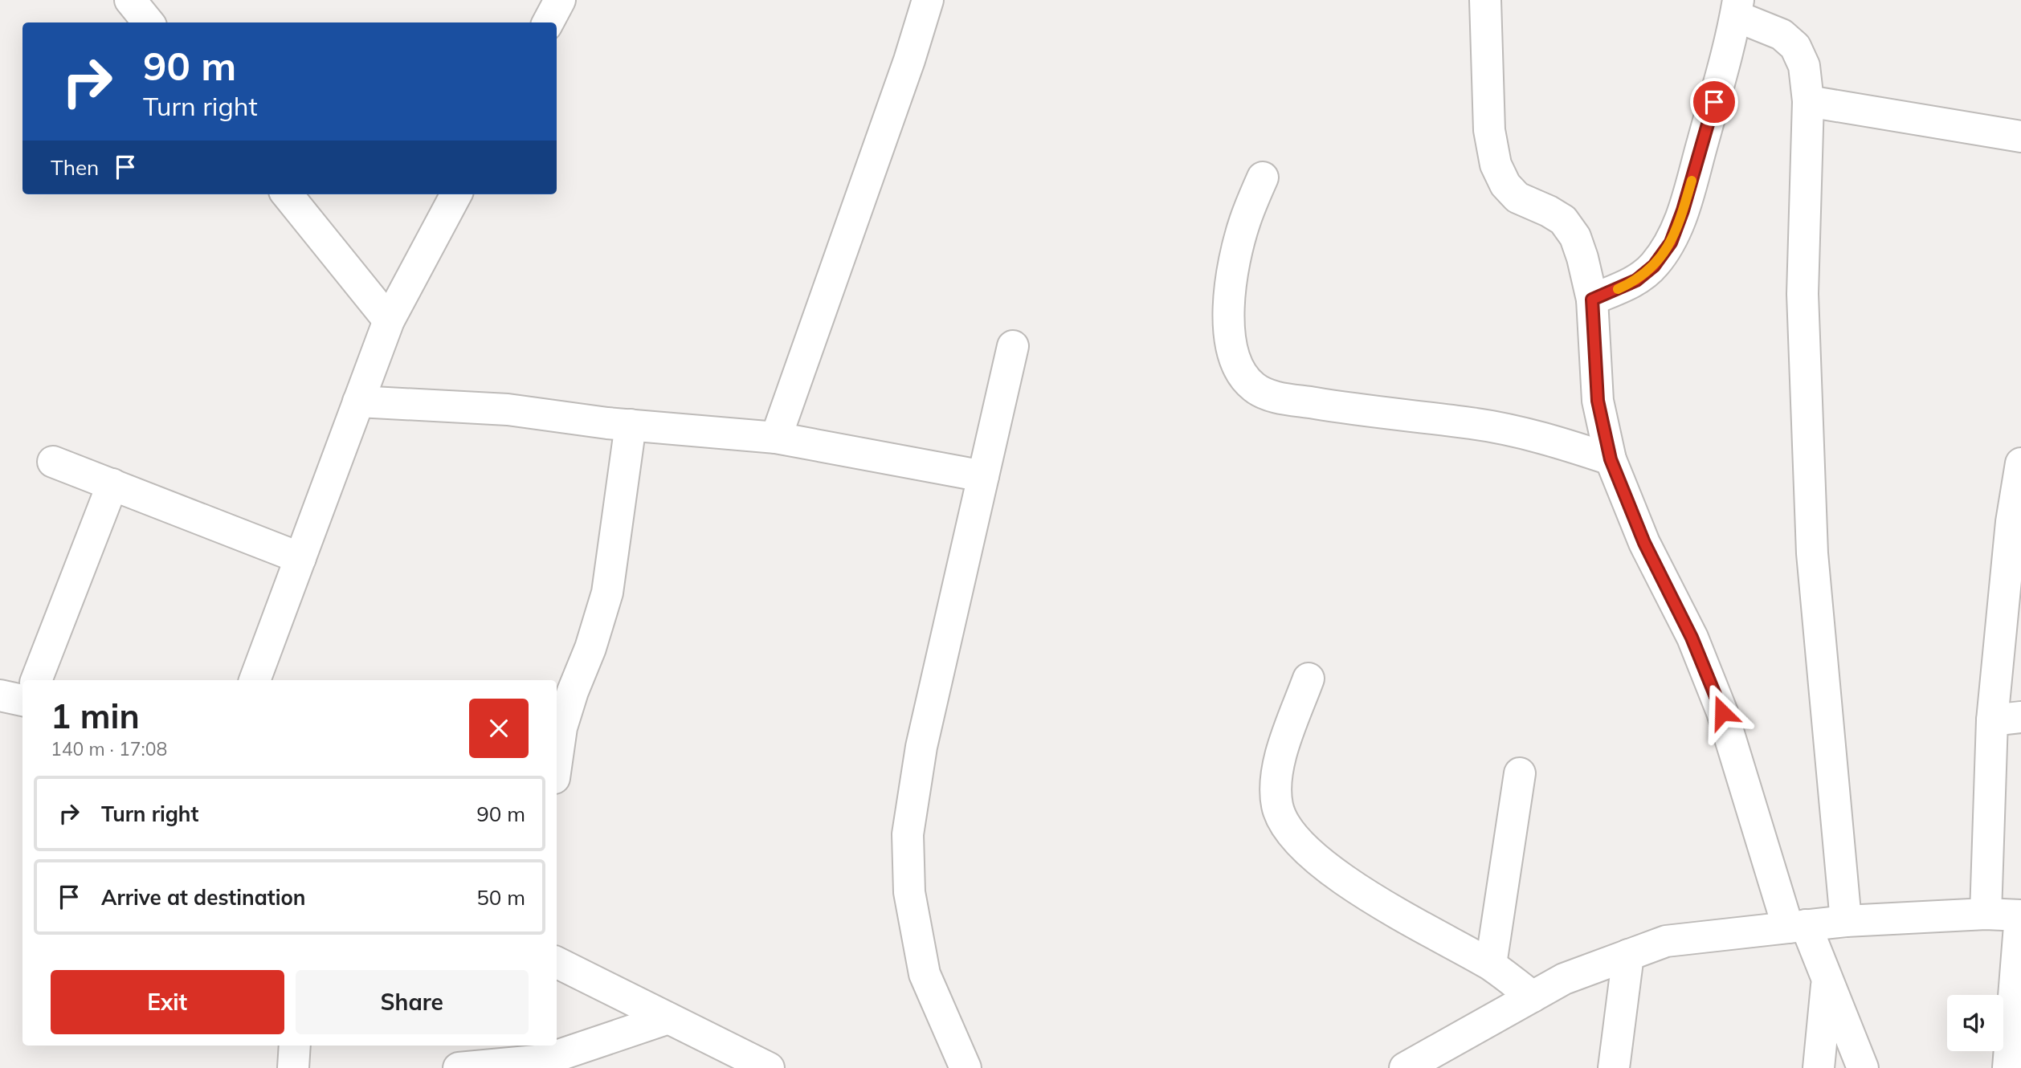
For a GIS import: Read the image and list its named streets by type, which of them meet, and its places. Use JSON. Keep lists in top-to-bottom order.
{
  "page": {
    "turn": ["90 m", "Turn right"],
    "then": "Then",
    "heading": ["1 min", "140 m · 17:08"],
    "list": [
      {
        "name": "Turn right",
        "value": "90 m"
      },
      {
        "name": "Arrive at destination",
        "value": "50 m"
      }
    ],
    "buttons": ["Exit", "Share"]
  }
}
